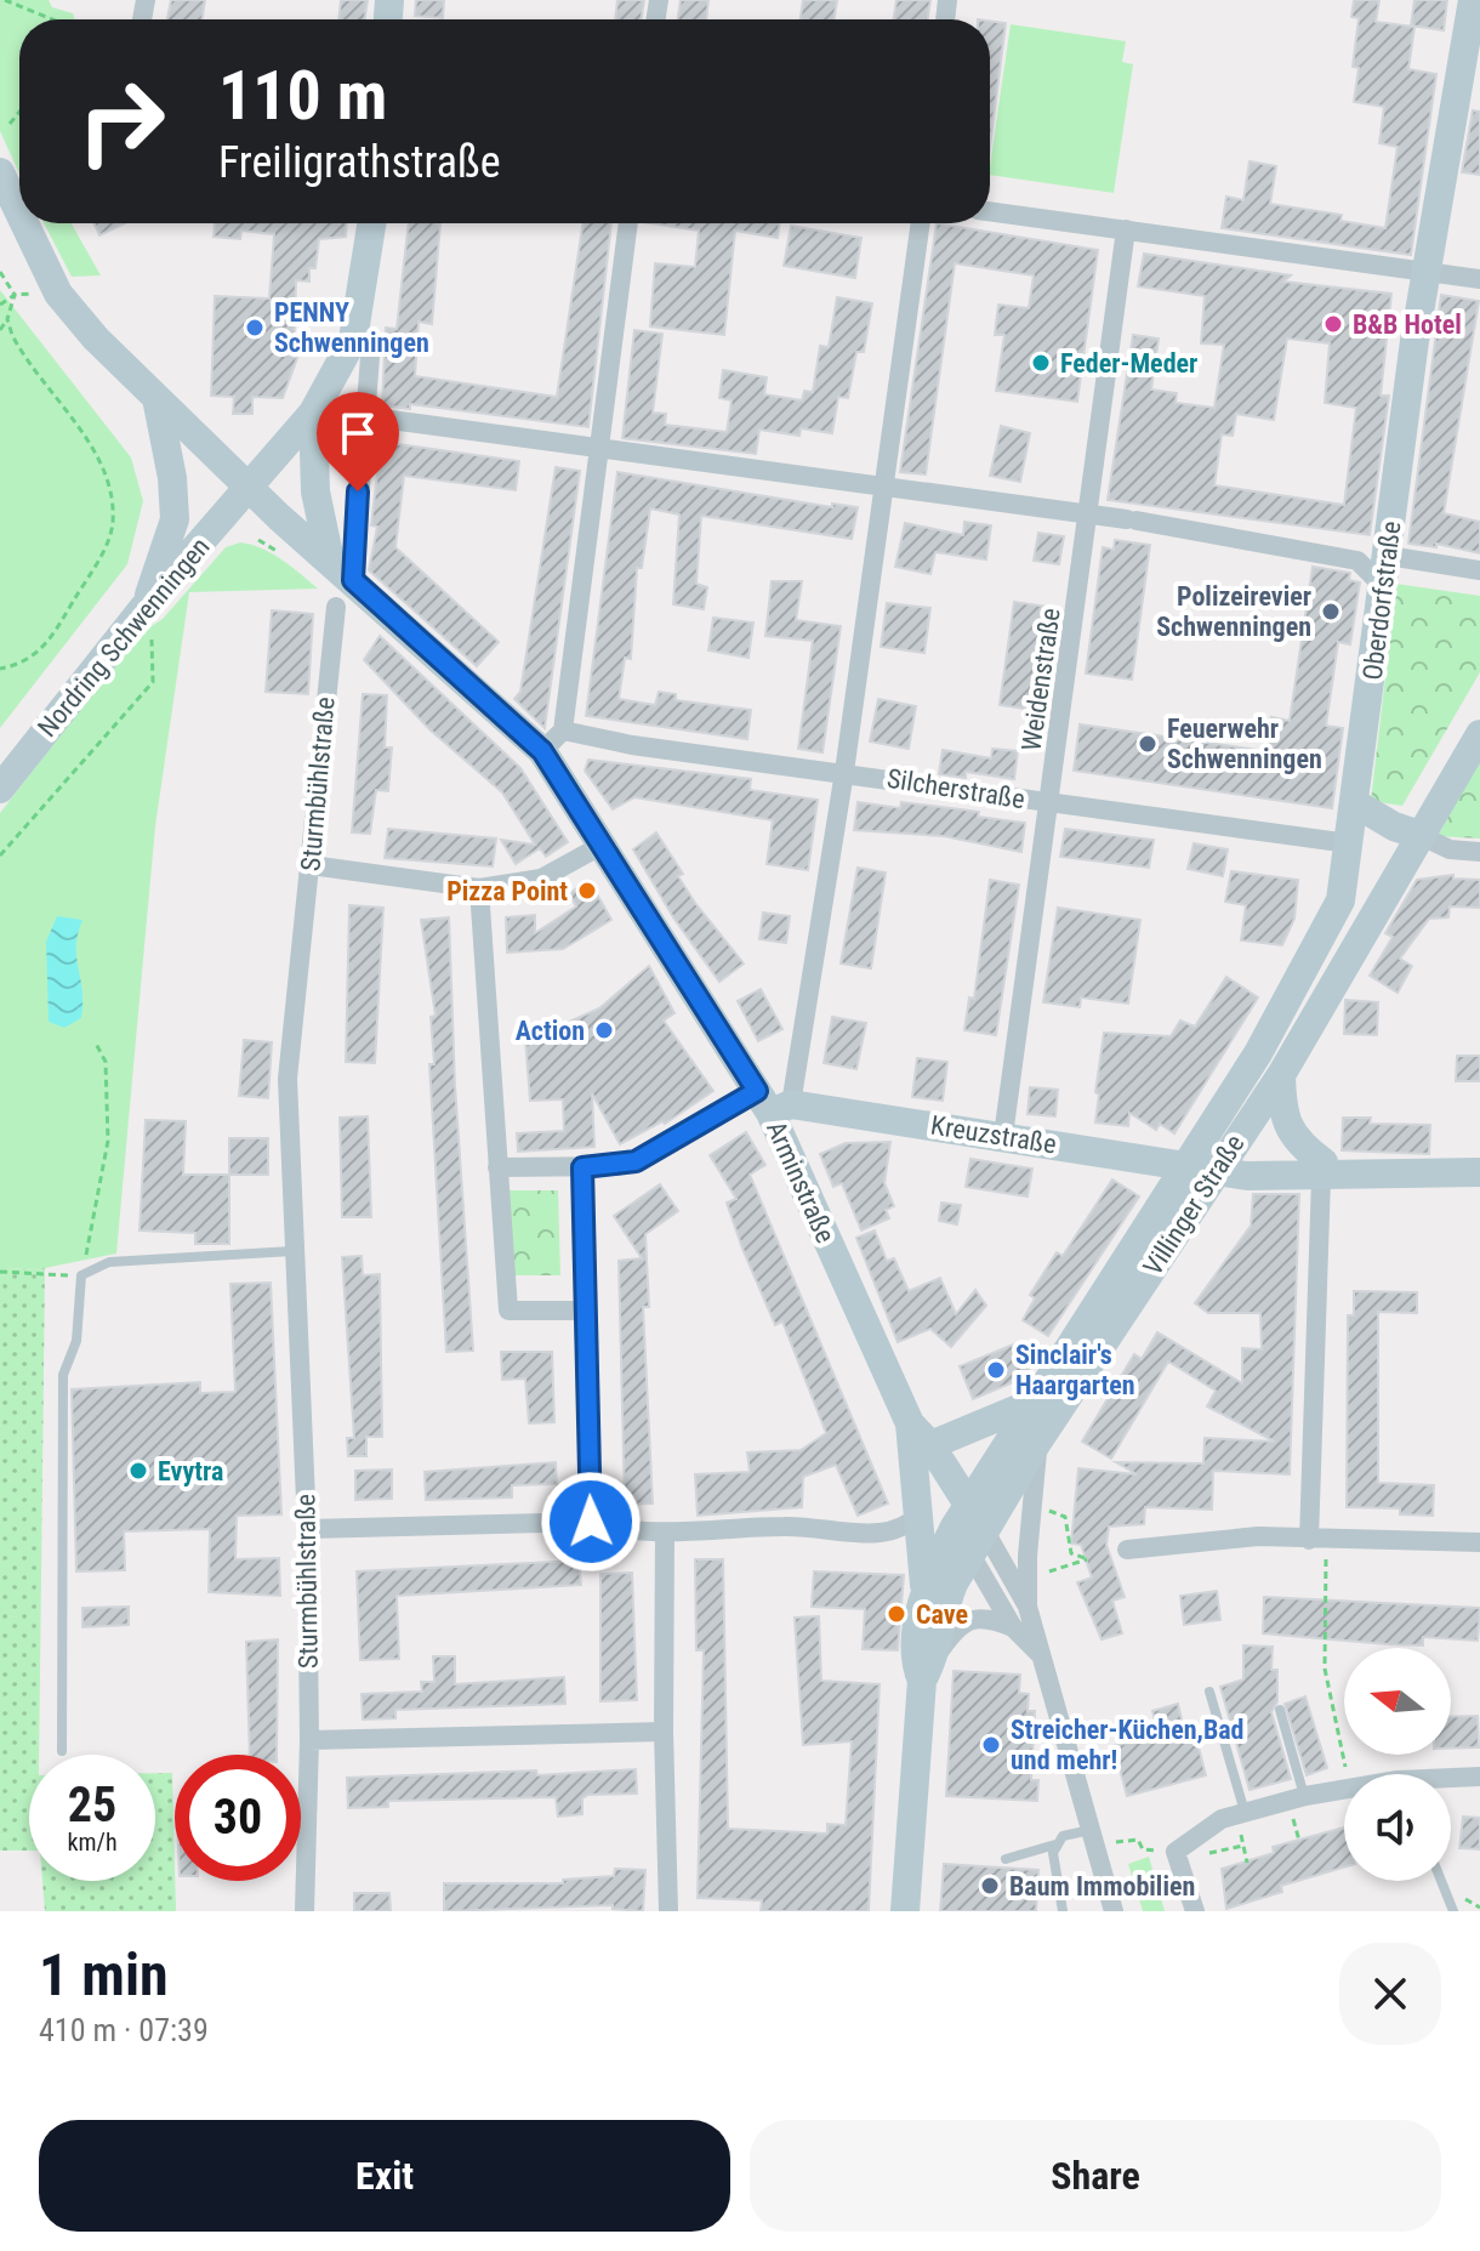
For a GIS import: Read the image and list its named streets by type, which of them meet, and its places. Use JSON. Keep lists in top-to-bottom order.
{
  "streets": {
    "main road": [
      "Oberdorfstraße",
      "Nordring Schwenningen",
      "Kreuzstraße",
      "Arminstraße",
      "Villinger Straße"
    ],
    "street": ["Weidenstraße", "Sturmbühlstraße", "Silcherstraße"]
  },
  "crossings": [
    ["Oberdorfstraße", "Silcherstraße"],
    ["Oberdorfstraße", "Kreuzstraße"],
    ["Oberdorfstraße", "Villinger Straße"],
    ["Nordring Schwenningen", "Arminstraße"],
    ["Weidenstraße", "Silcherstraße"],
    ["Weidenstraße", "Kreuzstraße"],
    ["Silcherstraße", "Arminstraße"],
    ["Kreuzstraße", "Arminstraße"],
    ["Kreuzstraße", "Villinger Straße"],
    ["Arminstraße", "Villinger Straße"]
  ],
  "places": [
    "B&B Hotel",
    "PENNY Schwenningen",
    "Feder-Meder",
    "Polizeirevier Schwenningen",
    "Feuerwehr Schwenningen",
    "Pizza Point",
    "Action",
    "Sinclair's Haargarten",
    "Evytra",
    "Cave",
    "Streicher-Küchen,Bad und mehr!",
    "Baum Immobilien"
  ],
  "north": "left",
  "page": {
    "turn": ["110 m", "Freiligrathstraße"],
    "speed": "25 km/h",
    "limit": "30",
    "heading": ["1 min", "410 m · 07:39"],
    "buttons": ["Exit", "Share"]
  }
}
